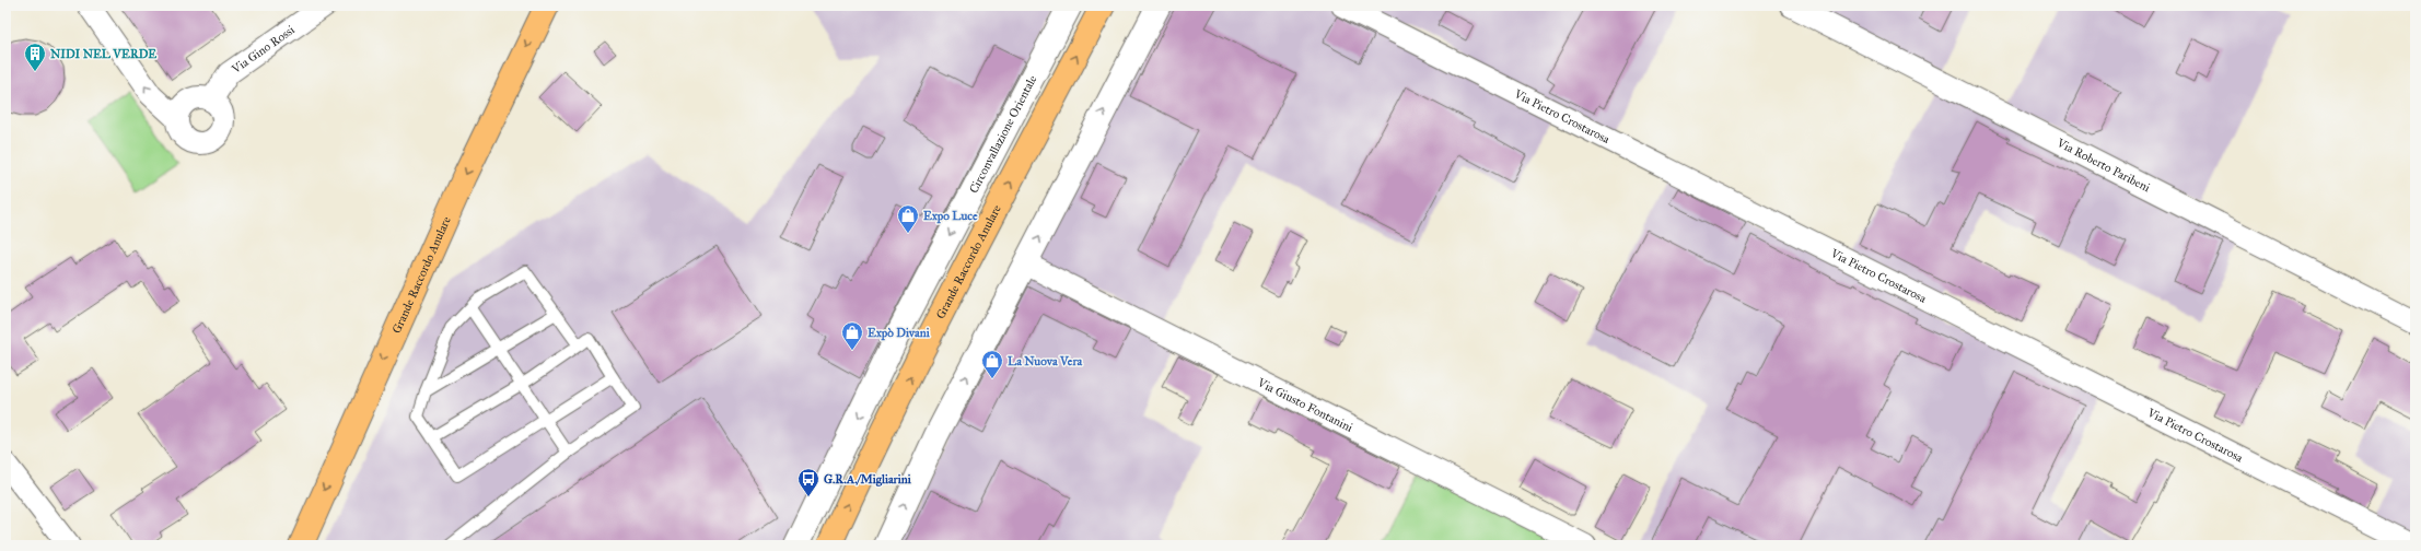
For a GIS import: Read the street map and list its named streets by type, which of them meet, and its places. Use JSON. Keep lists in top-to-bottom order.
{
  "streets": {
    "highway": ["Grande Raccordo Anulare"],
    "street": [
      "Via Gino Rossi",
      "Via Pietro Crostarosa",
      "Circonvallazione Orientale",
      "Via Roberto Paribeni",
      "Via Giusto Fontanini"
    ]
  },
  "places": {
    "building": ["NIDI NEL VERDE"],
    "shop": ["Expo Luce", "Expò Divani", "La Nuova Vera"],
    "bus stop": ["G.R.A./Migliarini"]
  }
}
